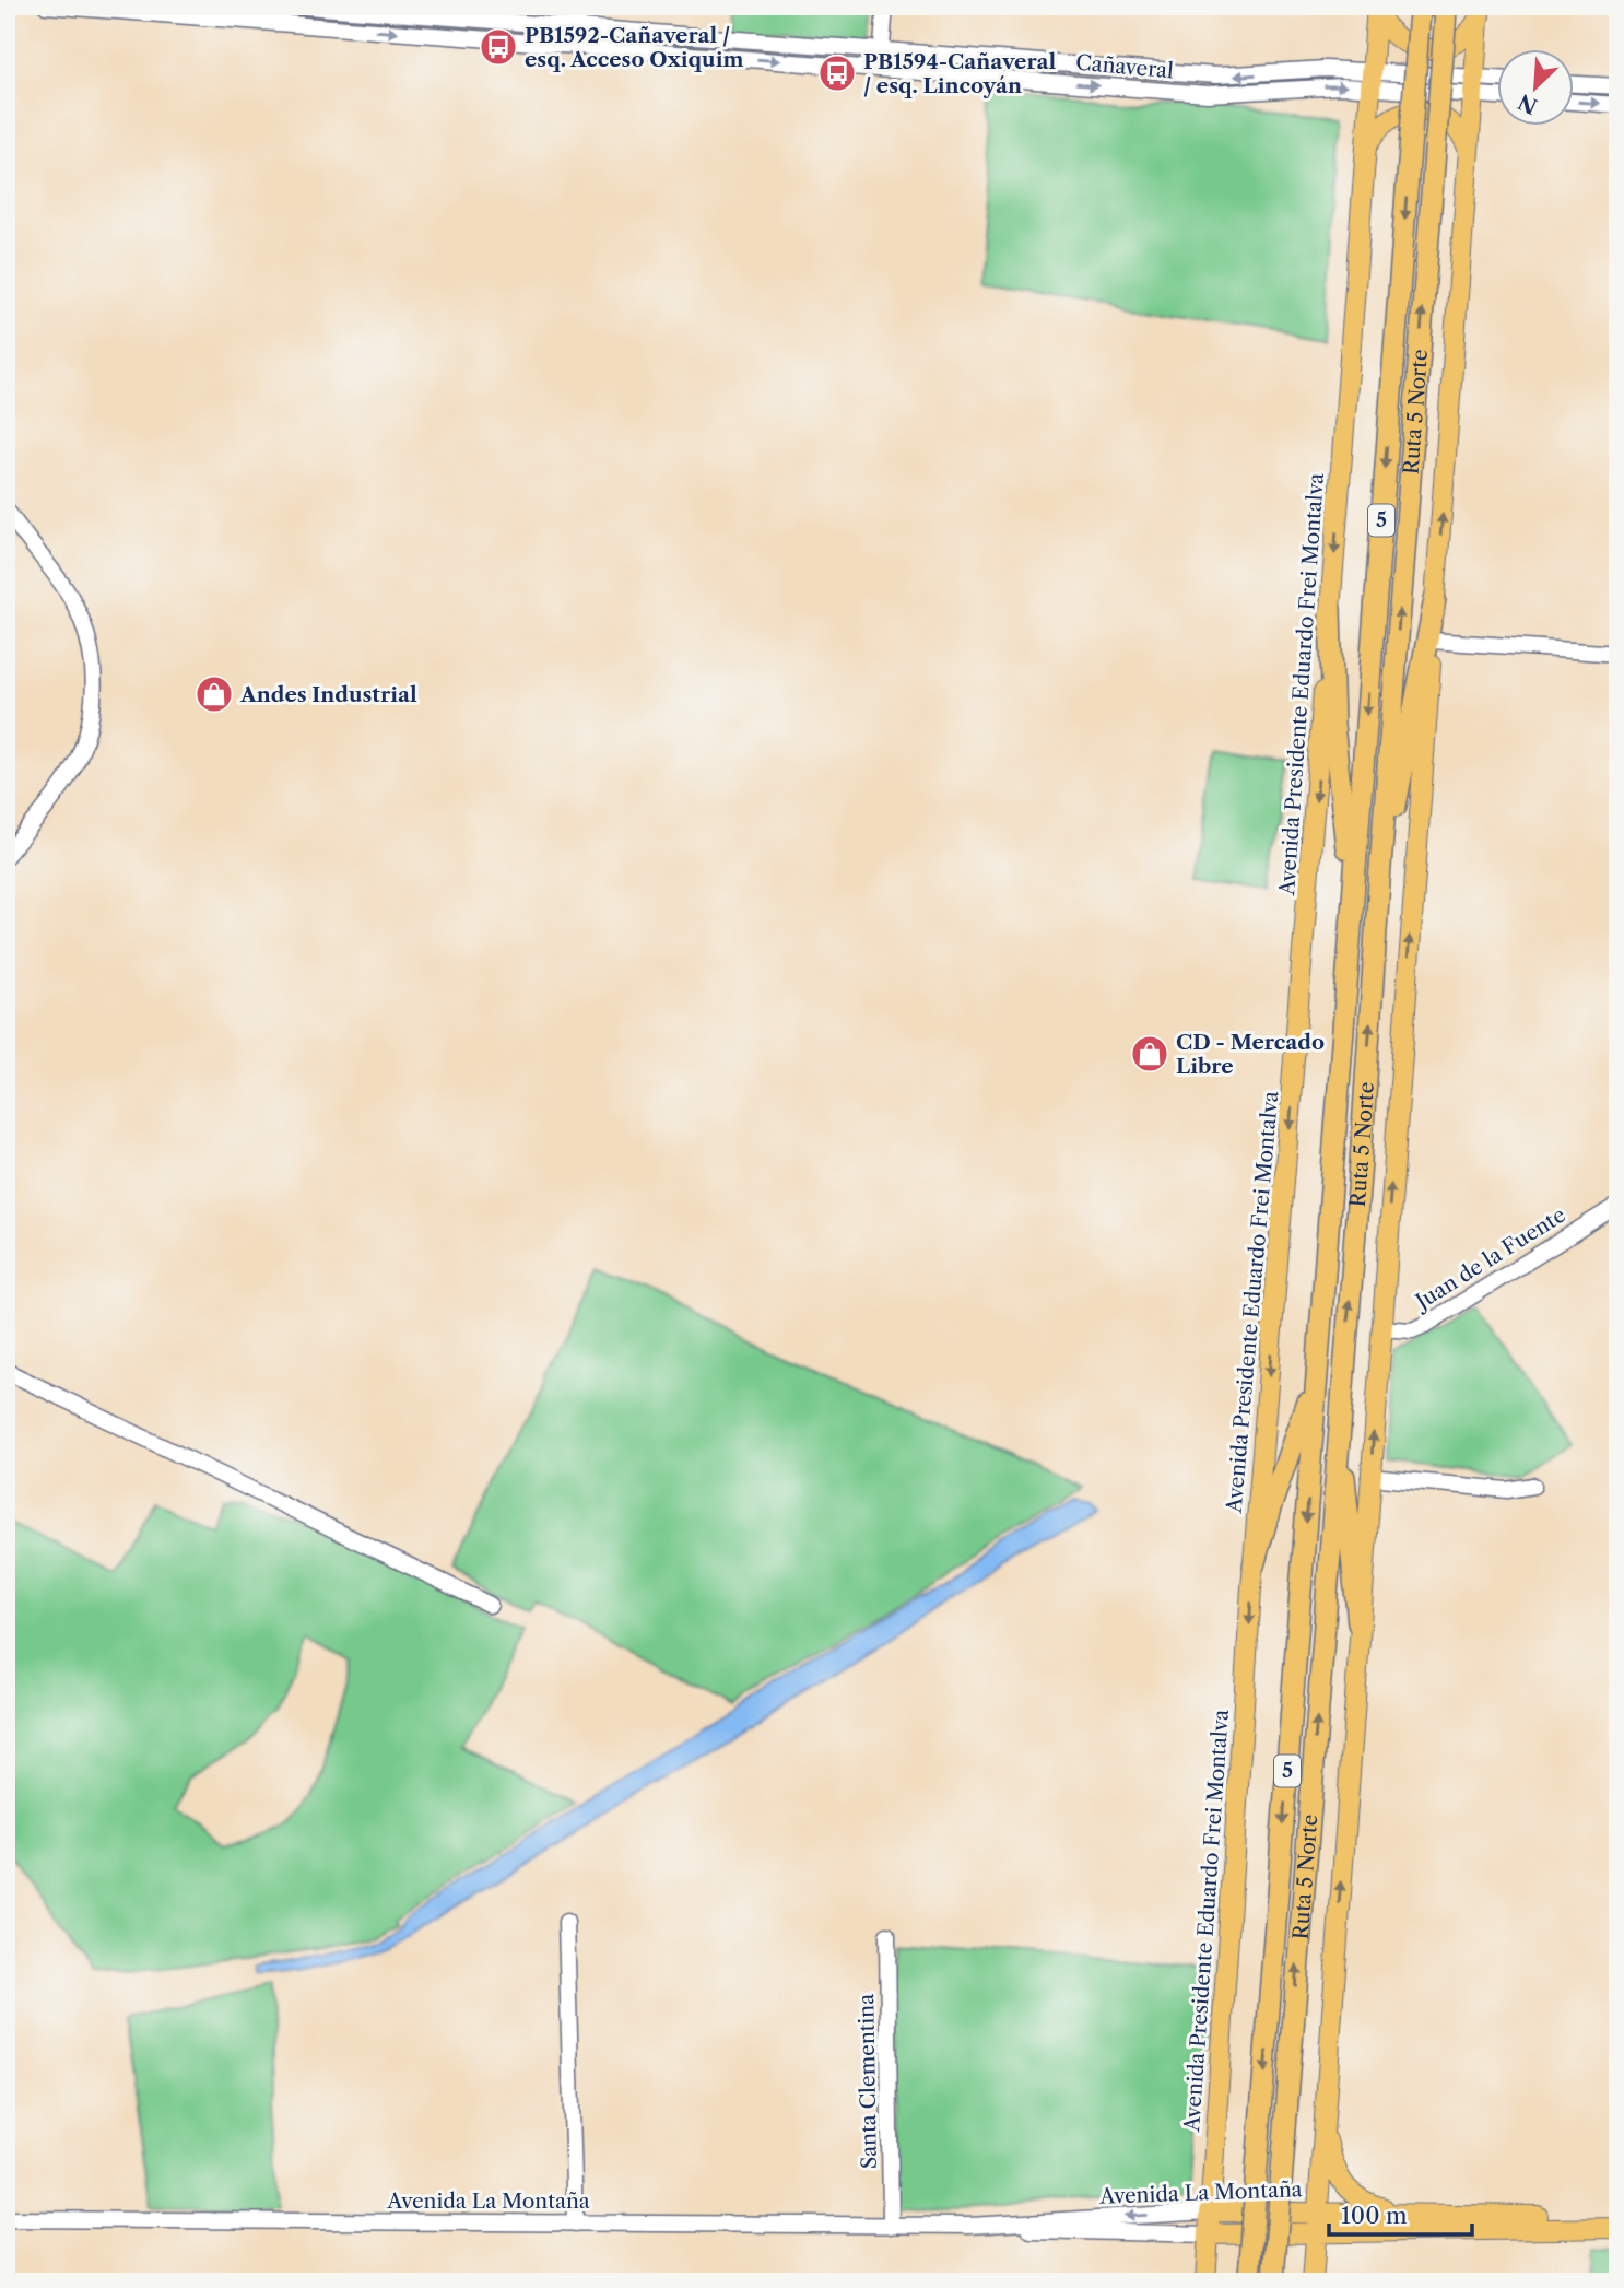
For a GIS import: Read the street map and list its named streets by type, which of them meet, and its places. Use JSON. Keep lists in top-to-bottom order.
{
  "streets": {
    "highway": ["Ruta 5 Norte", "5"],
    "main road": ["Avenida Presidente Eduardo Frei Montalva", "Avenida La Montaña"],
    "street": ["Cañaveral", "Juan de la Fuente", "Santa Clementina"]
  },
  "crossings": [
    ["Cañaveral", "Avenida Presidente Eduardo Frei Montalva"],
    ["Avenida Presidente Eduardo Frei Montalva", "Avenida La Montaña"],
    ["Santa Clementina", "Avenida La Montaña"]
  ],
  "places": {
    "bus stop": ["PB1592-Cañaveral / esq. Acceso Oxiquim", "PB1594-Cañaveral / esq. Lincoyán"],
    "shop": ["Andes Industrial", "CD - Mercado Libre"]
  },
  "scale_bar": "100 m",
  "north": "bottom left"
}
